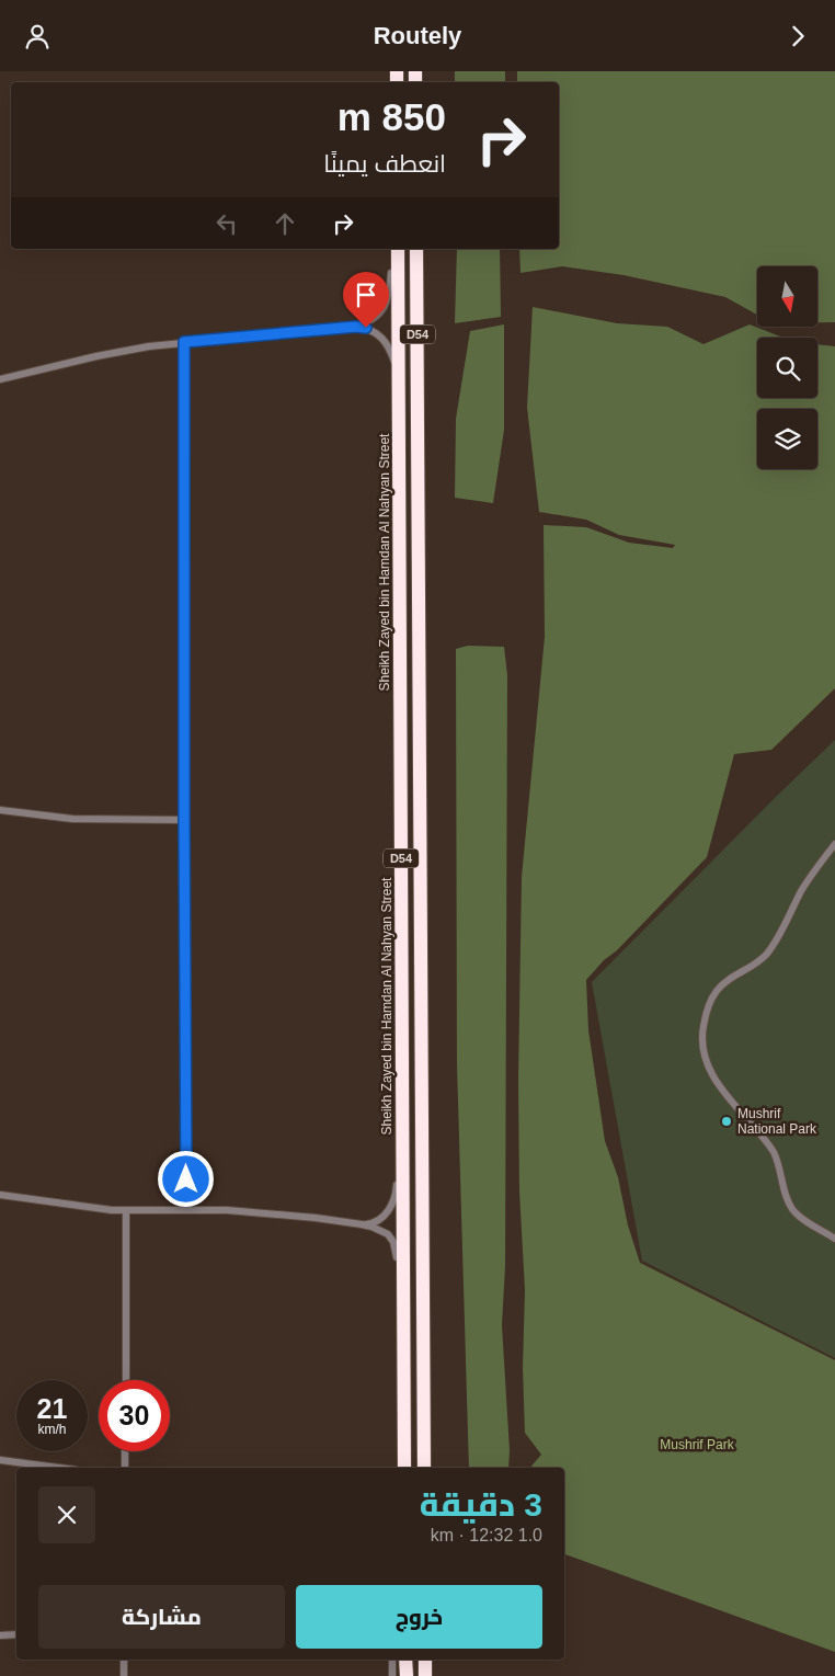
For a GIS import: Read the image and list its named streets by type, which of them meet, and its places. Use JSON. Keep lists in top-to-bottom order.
{
  "streets": {
    "highway": ["D54", "Sheikh Zayed bin Hamdan Al Nahyan Street"]
  },
  "parks": ["Mushrif Park"],
  "places": ["Mushrif National Park"],
  "north": "bottom",
  "page": {
    "header": "Routely",
    "turn": ["850 m", "انعطف يمينًا"],
    "speed": "21 km/h",
    "limit": "30",
    "heading": ["3 دقيقة", "1.0 km · 12:32"],
    "buttons": ["خروج", "مشاركة"]
  }
}
